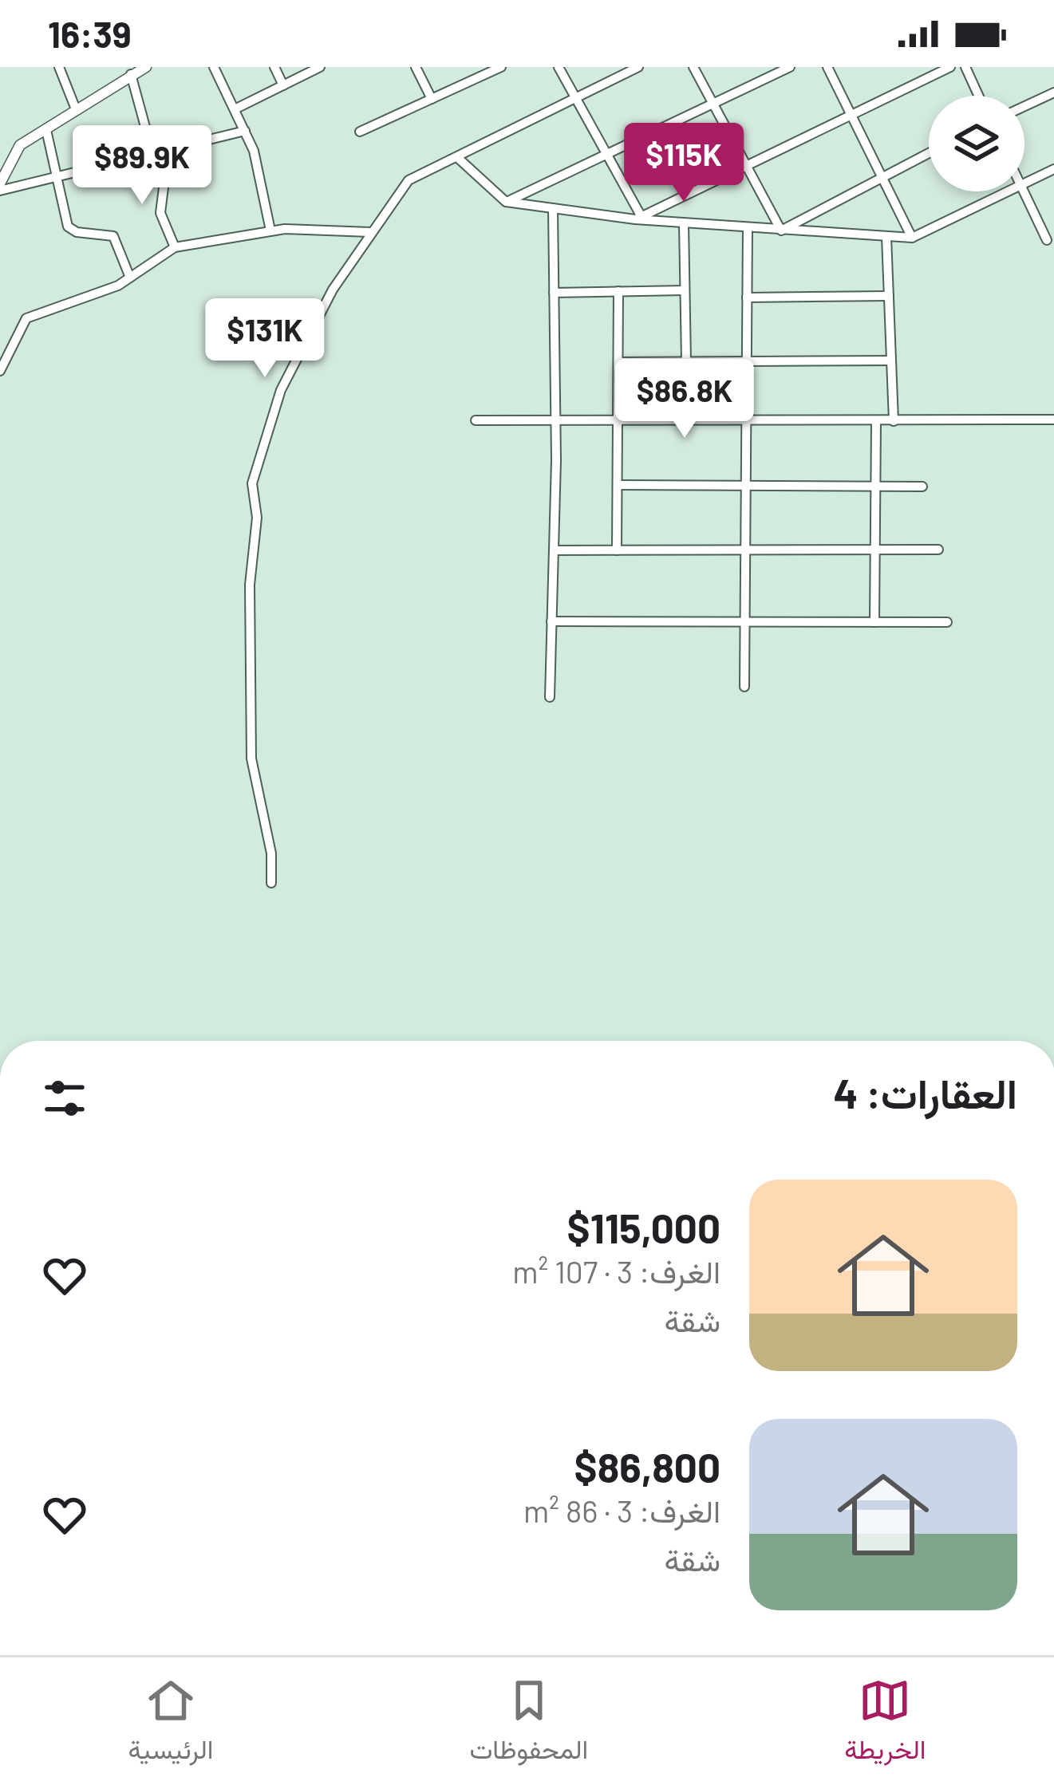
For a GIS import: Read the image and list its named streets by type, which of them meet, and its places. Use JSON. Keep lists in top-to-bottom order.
{
  "page": {
    "status": "16:39",
    "price": [
      "$115K",
      "$89.9K",
      "$131K",
      "$86.8K"
    ],
    "heading": "العقارات: 4",
    "list": [
      {
        "name": "$115,000",
        "note": "الغرف: 3 · 107 m² · شقة"
      },
      {
        "name": "$86,800",
        "note": "الغرف: 3 · 86 m² · شقة"
      }
    ],
    "tabs": ["الخريطة", "المحفوظات", "الرئيسية"]
  }
}
